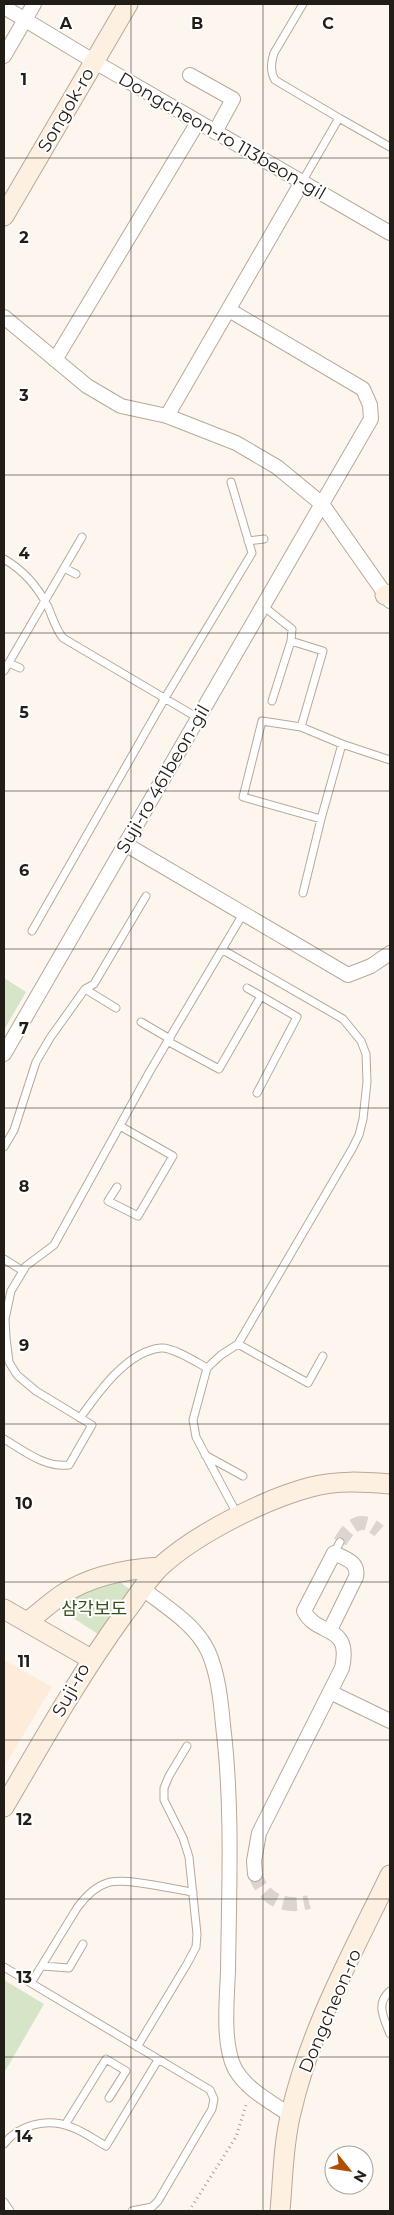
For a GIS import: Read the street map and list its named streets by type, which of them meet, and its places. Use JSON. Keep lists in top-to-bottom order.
{
  "streets": {
    "street": [
      "Songok-ro",
      "Dongcheon-ro 113beon-gil",
      "Suji-ro 461beon-gil",
      "Suji-ro",
      "Dongcheon-ro"
    ]
  },
  "crossings": [
    ["Songok-ro", "Dongcheon-ro 113beon-gil"]
  ],
  "parks": ["삼각보도"],
  "north": "bottom right",
  "grid": {
    "columns": ["A", "B", "C"],
    "rows": [
      "1",
      "2",
      "3",
      "4",
      "5",
      "6",
      "7",
      "8",
      "9",
      "10",
      "11",
      "12",
      "13",
      "14"
    ]
  }
}
